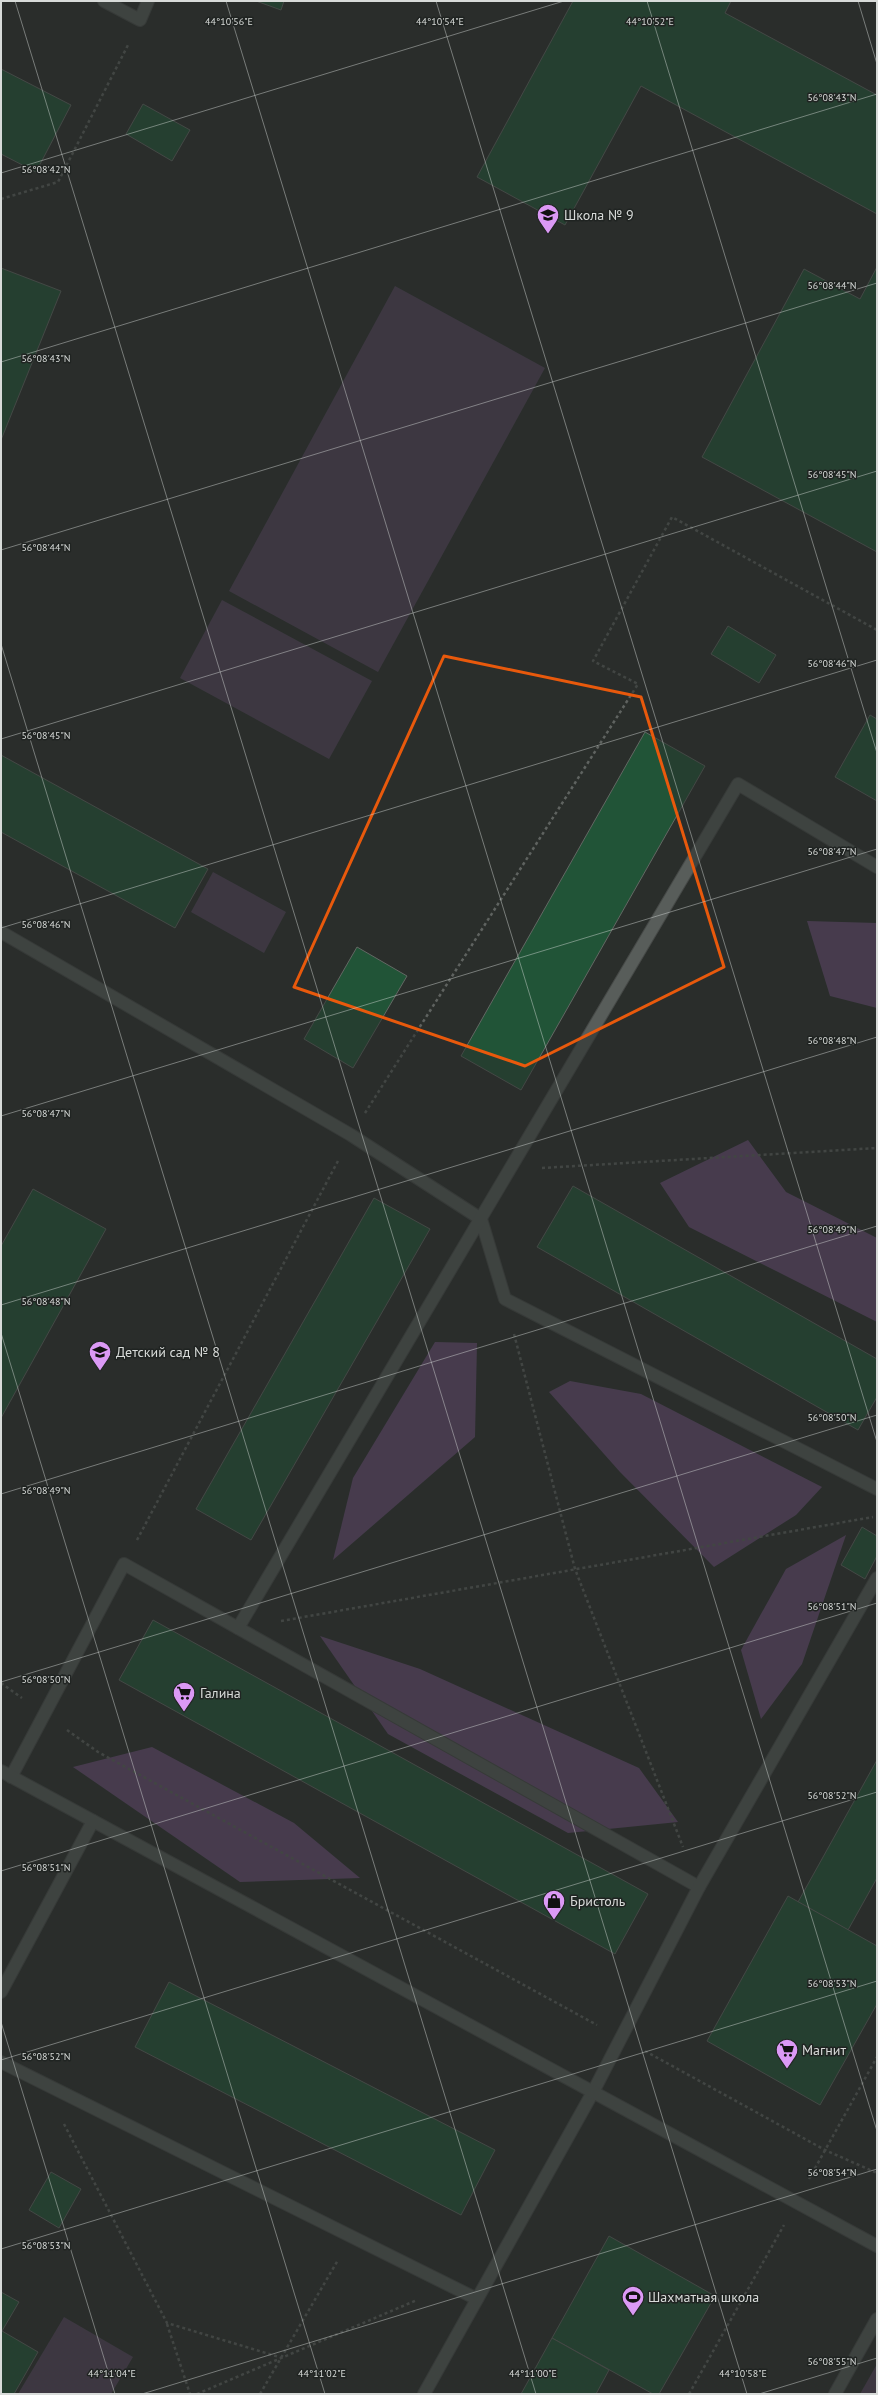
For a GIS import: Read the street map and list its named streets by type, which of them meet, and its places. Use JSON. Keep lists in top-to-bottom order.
{
  "places": {
    "school or university": ["Школа № 9", "Детский сад № 8"],
    "supermarket": ["Галина", "Магнит"],
    "shop": ["Бристоль"],
    "sports": ["Шахматная школа"]
  },
  "coordinates": [
    "44°10'56\"E",
    "44°10'54\"E",
    "44°10'52\"E",
    "56°08'43\"N",
    "56°08'42\"N",
    "56°08'44\"N",
    "56°08'45\"N",
    "56°08'46\"N",
    "56°08'47\"N",
    "56°08'48\"N",
    "56°08'49\"N",
    "56°08'50\"N",
    "56°08'51\"N",
    "56°08'52\"N",
    "56°08'53\"N",
    "56°08'54\"N",
    "56°08'55\"N",
    "44°11'04\"E",
    "44°11'02\"E",
    "44°11'00\"E",
    "44°10'58\"E"
  ]
}
